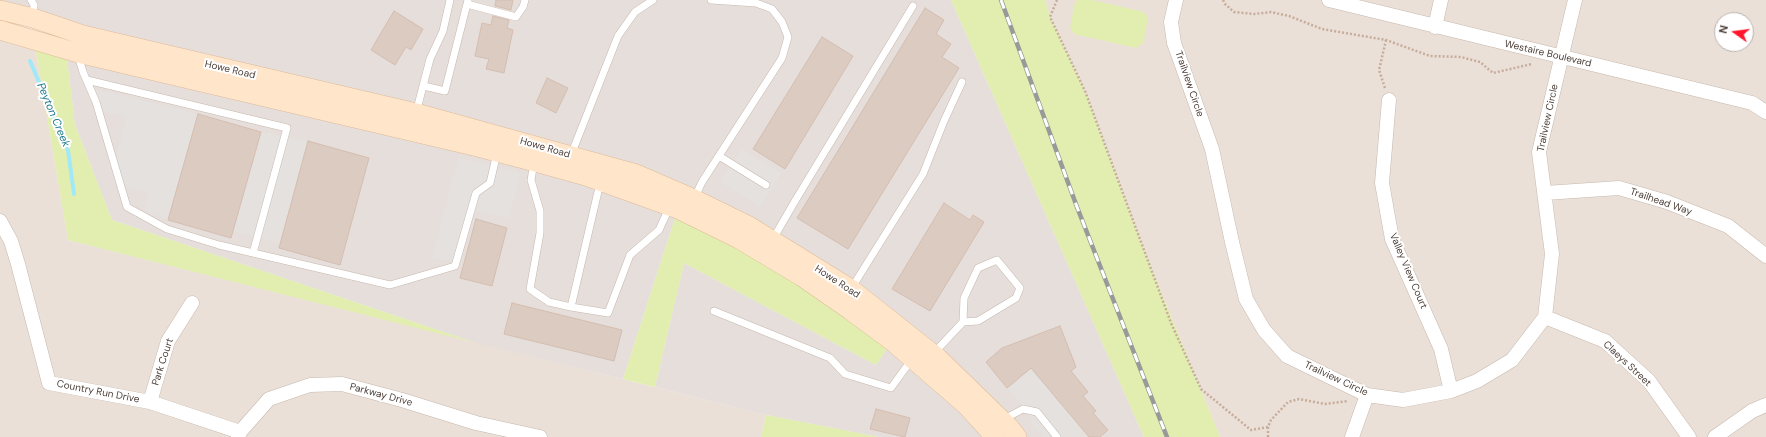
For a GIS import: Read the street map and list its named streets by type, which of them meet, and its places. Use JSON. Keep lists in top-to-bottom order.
{
  "streets": {
    "street": [
      "Westaire Boulevard",
      "Howe Road",
      "Trailview Circle",
      "Trailhead Way",
      "Valley View Court",
      "Park Court",
      "Claeys Street",
      "Country Run Drive",
      "Parkway Drive"
    ]
  },
  "crossings": [
    ["Westaire Boulevard", "Trailview Circle"],
    ["Trailview Circle", "Trailhead Way"],
    ["Trailview Circle", "Valley View Court"],
    ["Trailview Circle", "Claeys Street"],
    ["Park Court", "Country Run Drive"],
    ["Country Run Drive", "Parkway Drive"]
  ],
  "water": ["Peyton Creek"],
  "north": "left"
}
